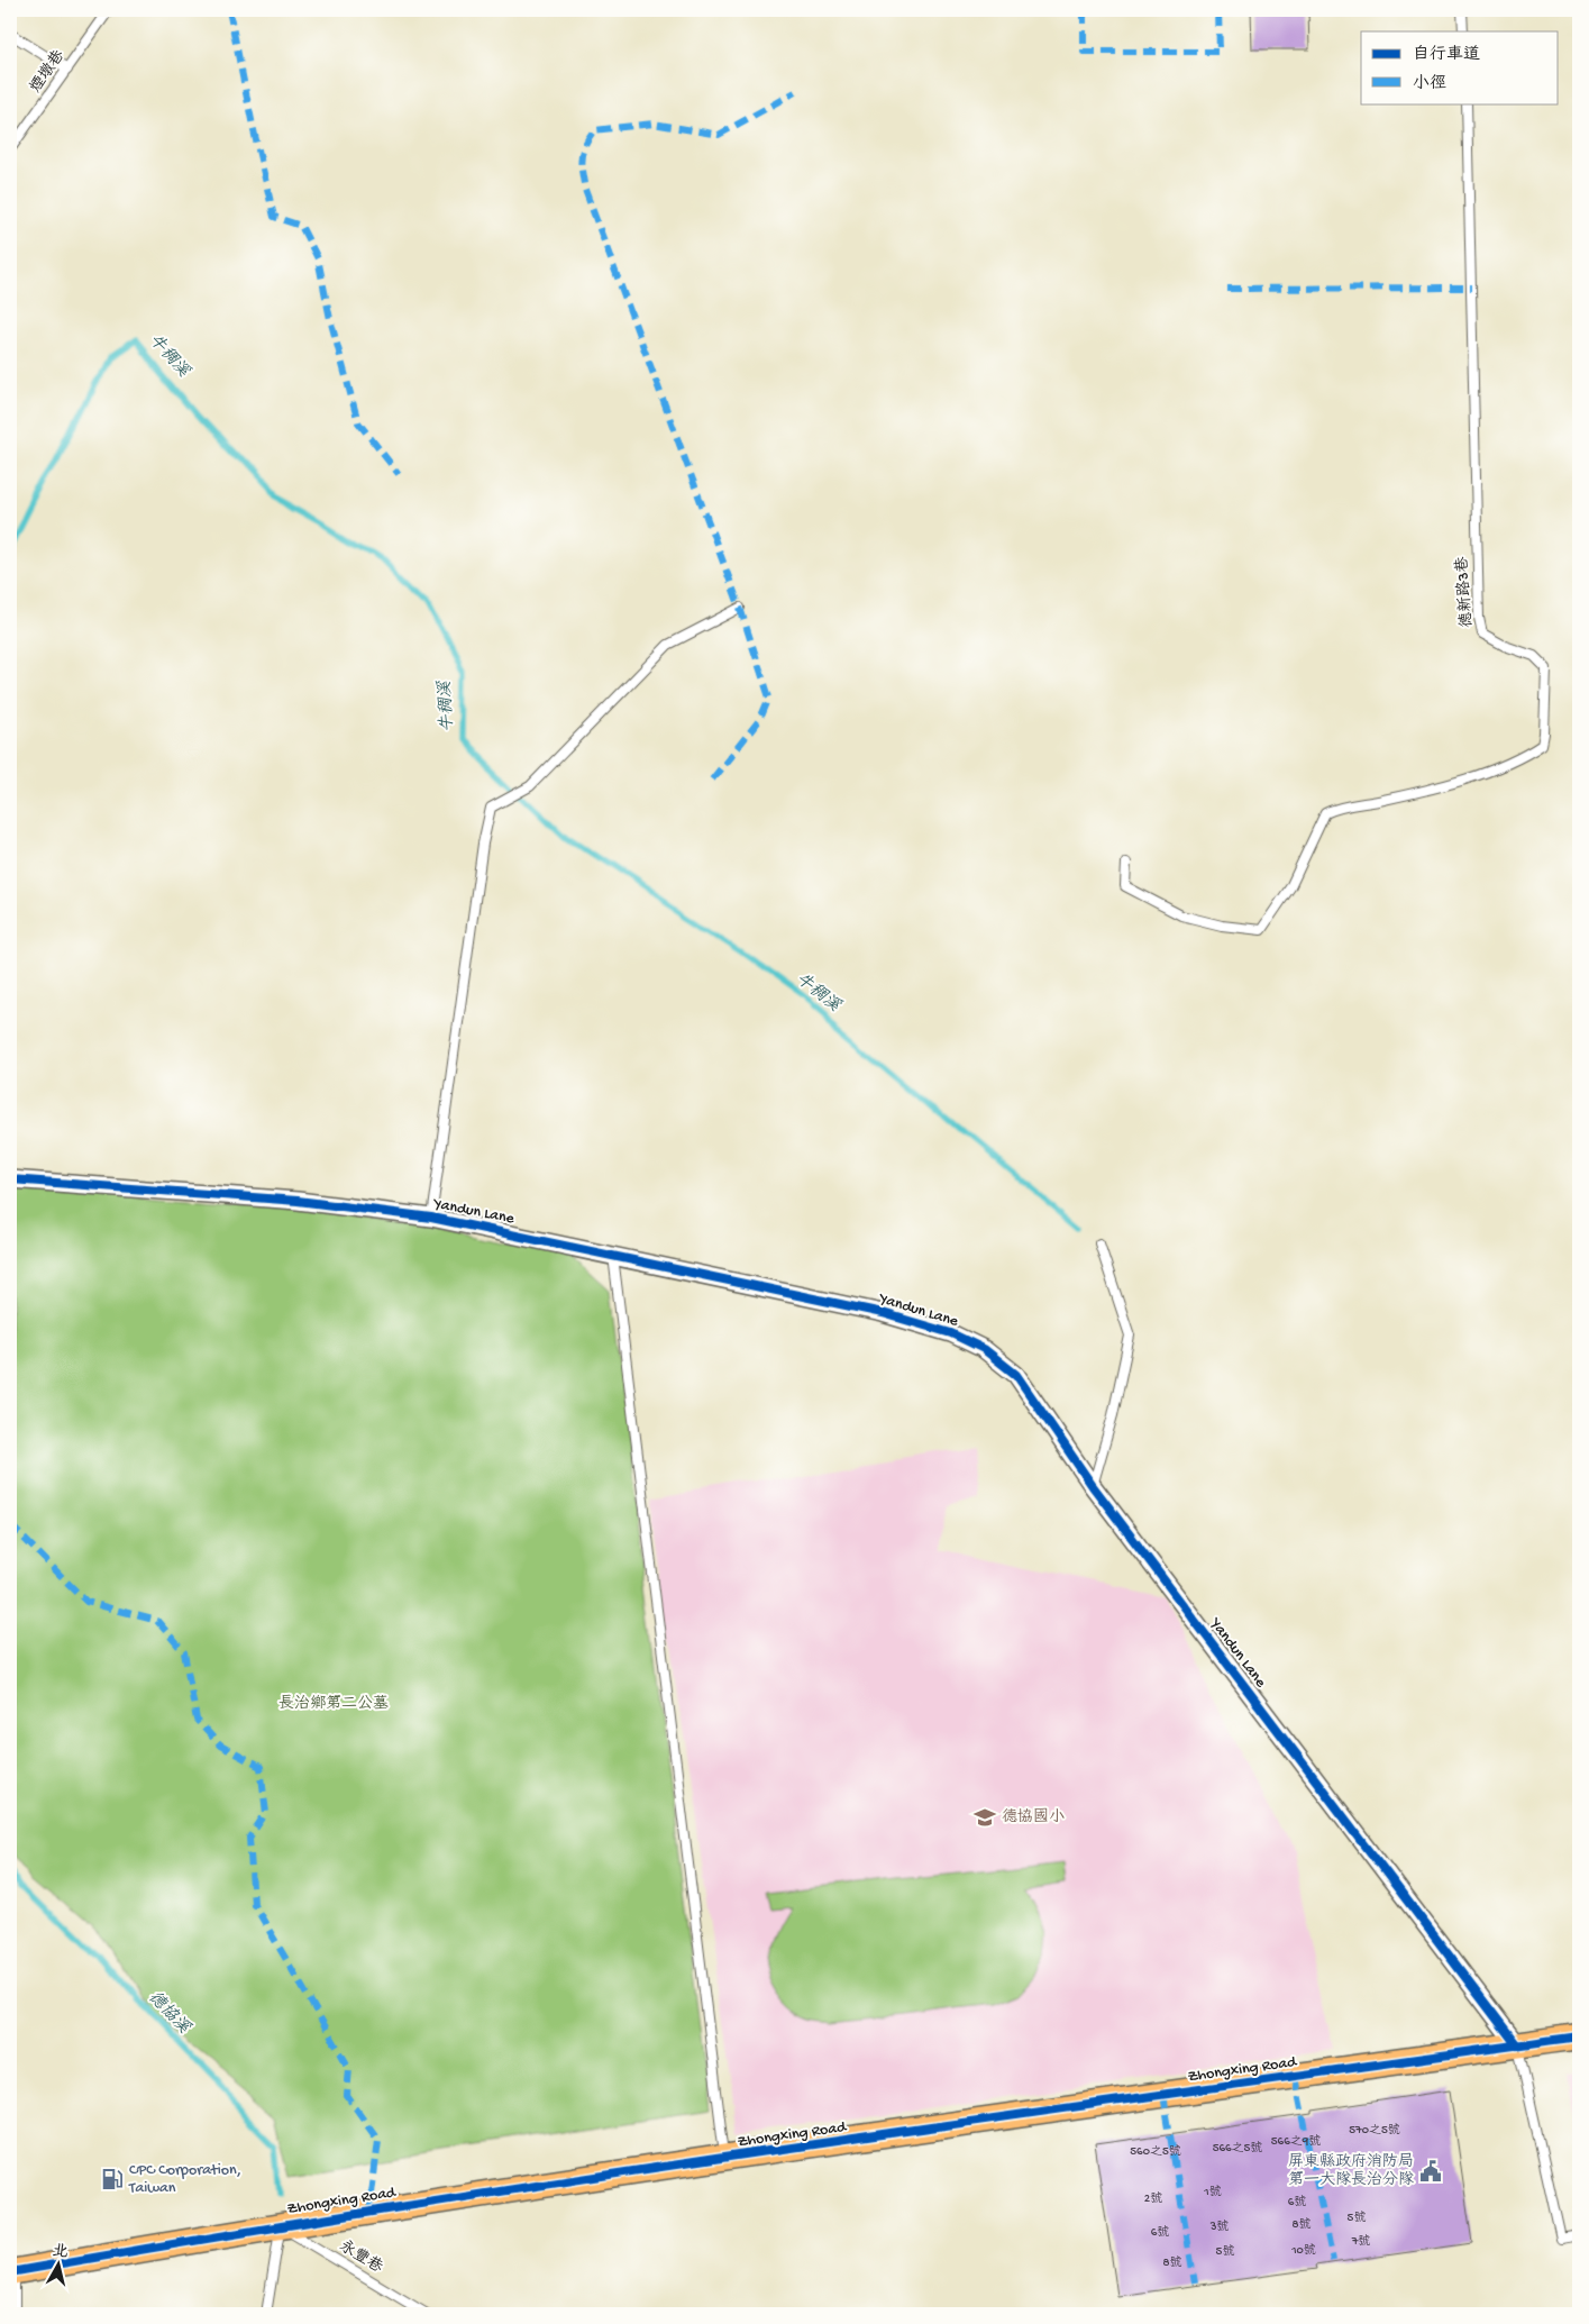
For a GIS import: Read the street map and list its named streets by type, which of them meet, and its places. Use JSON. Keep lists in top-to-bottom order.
{
  "streets": {
    "main road": ["Zhongxing Road"],
    "street": ["Yandun Lane"],
    "lane": ["煙墩巷", "德新路3巷", "永豐巷"]
  },
  "crossings": [
    ["Yandun Lane", "Zhongxing Road"],
    ["Zhongxing Road", "永豐巷"]
  ],
  "water": ["牛稠溪", "德協溪"],
  "parks": ["長治鄉第二公墓"],
  "places": {
    "school or university": ["德協國小"],
    "public building": ["屏東縣政府消防局 第一大隊長治分隊"],
    "fuel station": ["CPC Corporation, Taiwan"]
  },
  "house_numbers": [
    "570之5號",
    "566之9號",
    "566之5號",
    "560之5號",
    "1號",
    "2號",
    "6號",
    "5號",
    "8號",
    "3號",
    "6號",
    "7號",
    "10號",
    "5號",
    "8號"
  ],
  "legend": ["自行車道", "小徑"],
  "north": "top"
}
